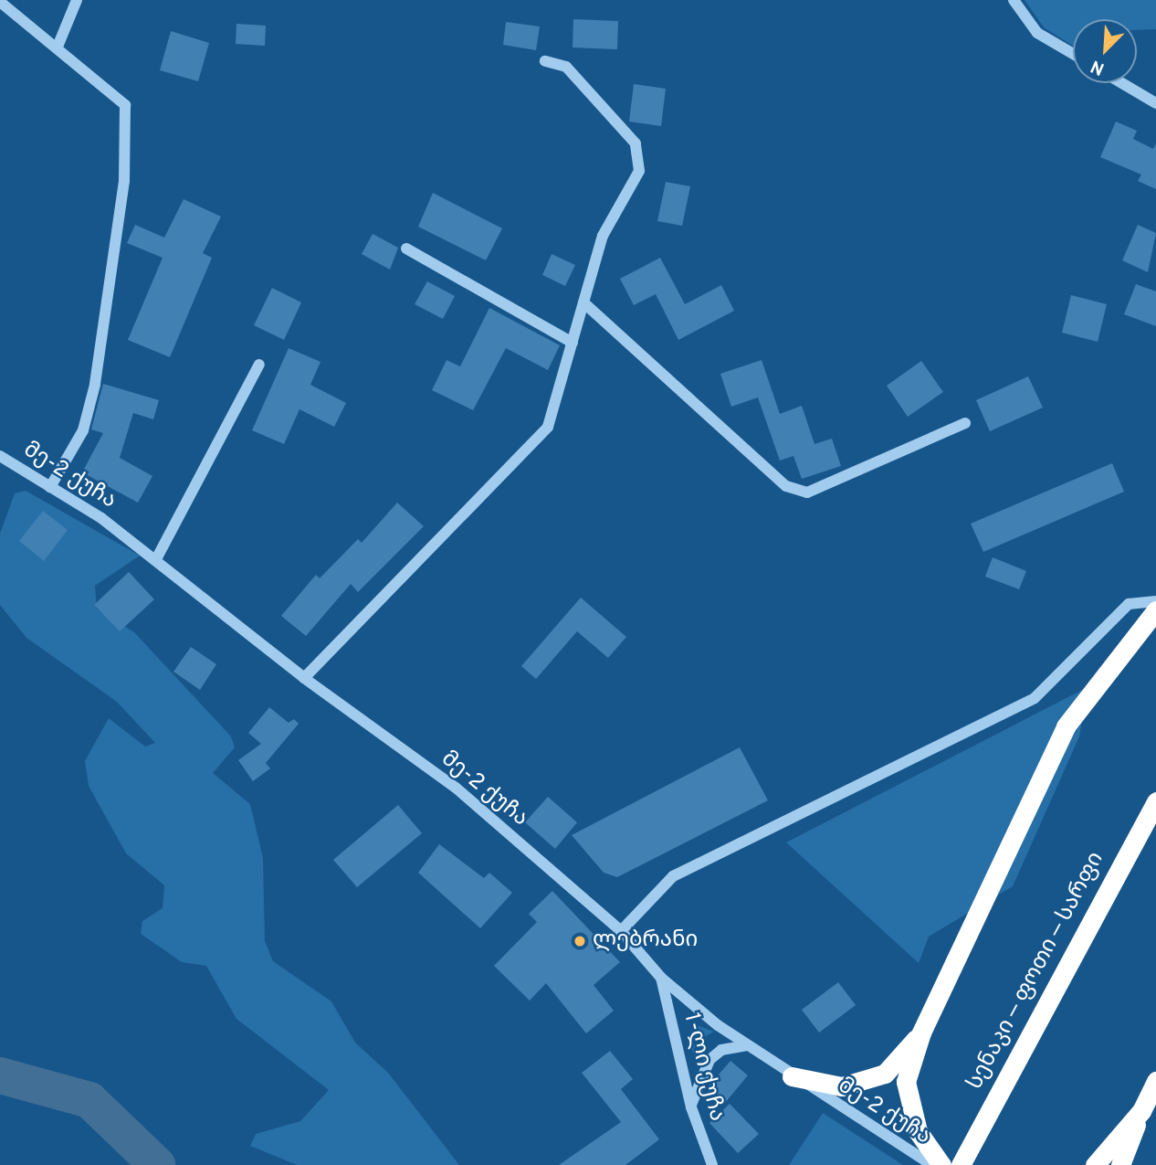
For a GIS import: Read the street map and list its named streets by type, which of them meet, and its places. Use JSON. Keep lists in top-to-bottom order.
{
  "streets": {
    "highway": ["სენაკი — ფოთი — სარფი"],
    "street": ["მე-2 ქუჩა", "1-ლი ქუჩა"]
  },
  "crossings": [
    ["მე-2 ქუჩა", "1-ლი ქუჩა"]
  ],
  "places": ["ლებრანი"],
  "north": "bottom left"
}
